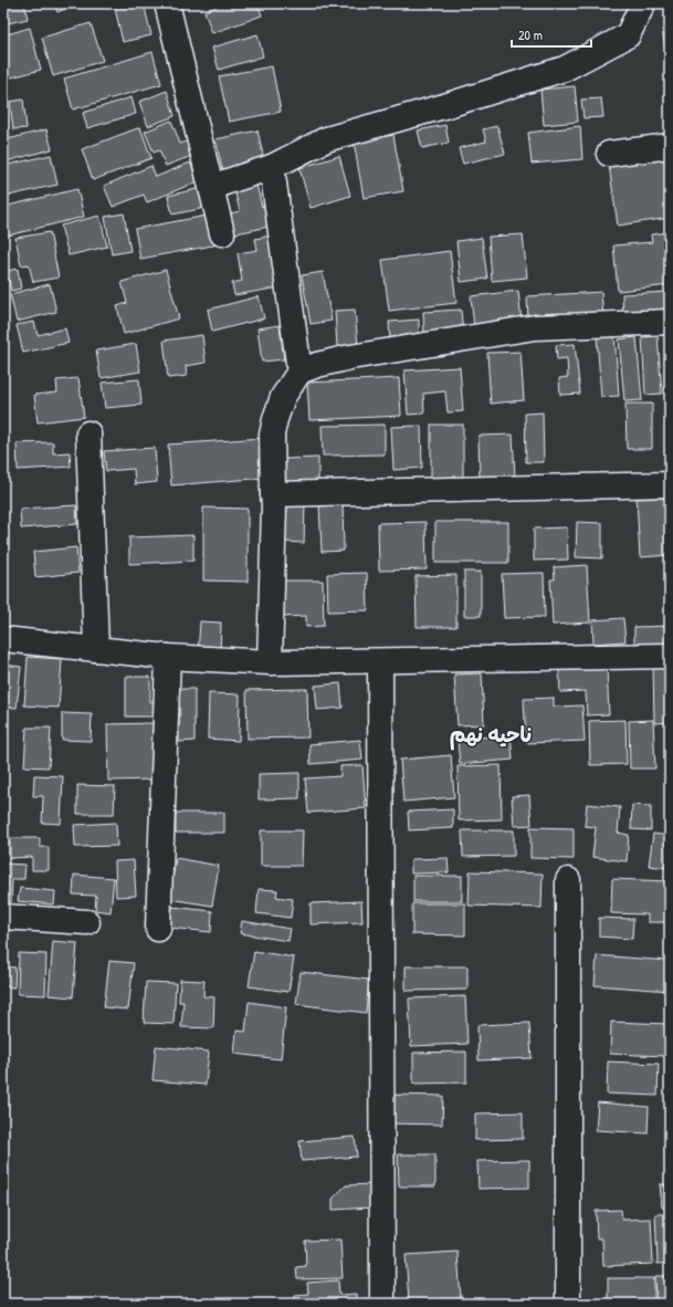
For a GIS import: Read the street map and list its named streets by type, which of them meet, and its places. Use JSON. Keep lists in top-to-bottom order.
{
  "districts": ["ناحیه نهم"],
  "scale_bar": "20 m"
}
